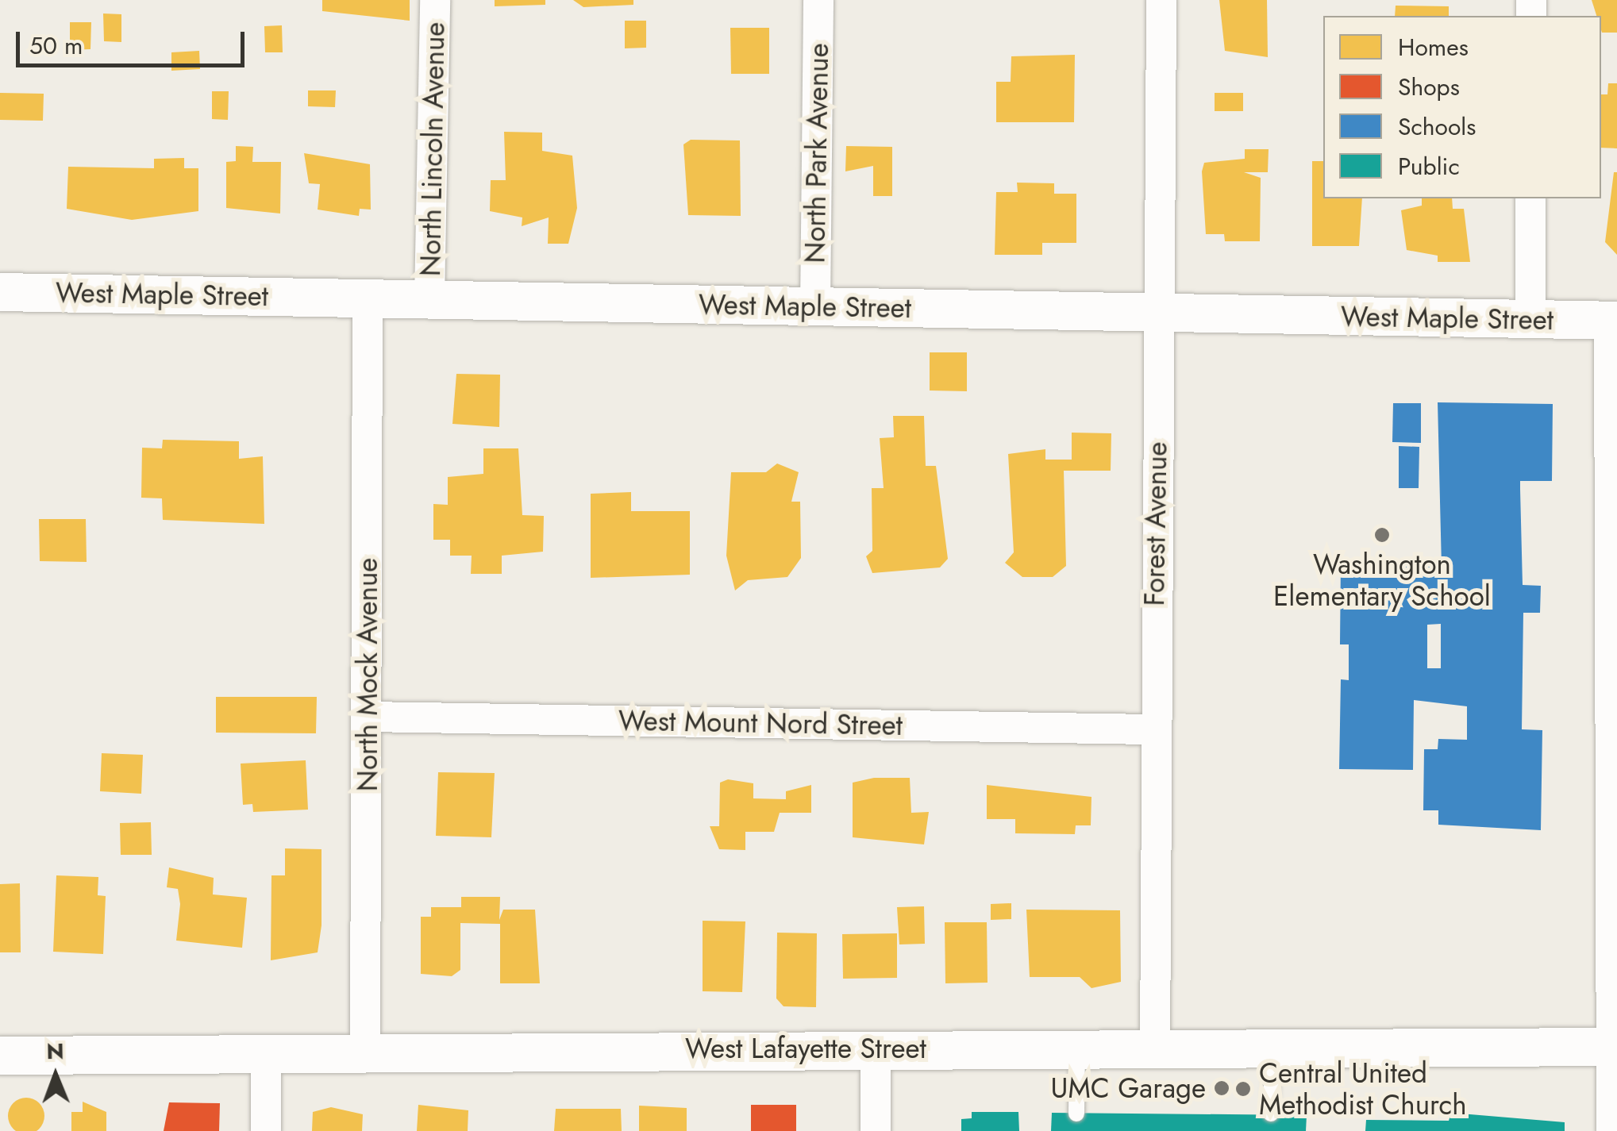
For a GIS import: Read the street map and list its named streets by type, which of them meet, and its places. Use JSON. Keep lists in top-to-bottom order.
{
  "streets": {
    "street": [
      "North Lincoln Avenue",
      "North Park Avenue",
      "West Maple Street",
      "Forest Avenue",
      "North Mock Avenue",
      "West Mount Nord Street",
      "West Lafayette Street"
    ]
  },
  "crossings": [
    ["North Lincoln Avenue", "West Maple Street"],
    ["North Park Avenue", "West Maple Street"],
    ["West Maple Street", "Forest Avenue"],
    ["West Maple Street", "North Mock Avenue"],
    ["Forest Avenue", "West Mount Nord Street"],
    ["Forest Avenue", "West Lafayette Street"],
    ["North Mock Avenue", "West Mount Nord Street"],
    ["North Mock Avenue", "West Lafayette Street"]
  ],
  "places": ["Washington Elementary School", "UMC Garage", "Central United Methodist Church"],
  "legend": [
    "Homes",
    "Shops",
    "Schools",
    "Public"
  ],
  "scale_bar": "50 m",
  "north": "top"
}
